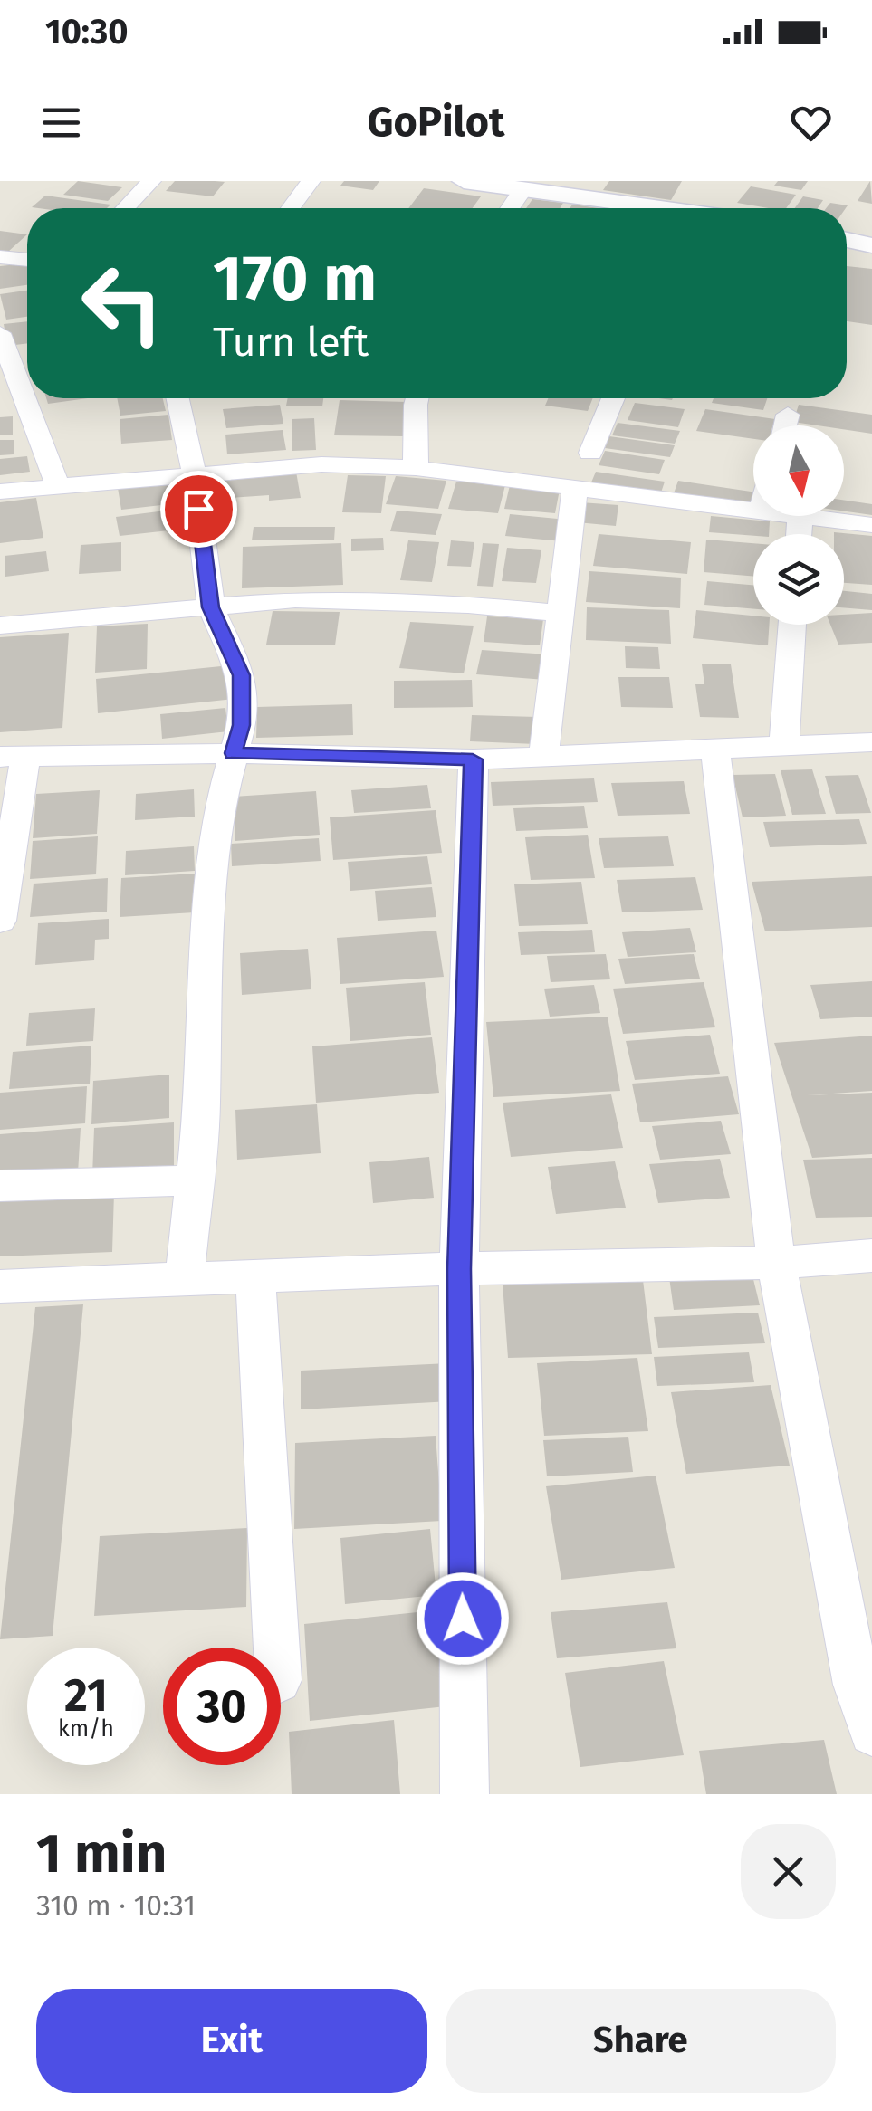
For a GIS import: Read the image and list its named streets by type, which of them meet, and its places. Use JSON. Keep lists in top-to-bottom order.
{
  "north": "bottom",
  "page": {
    "status": "10:30",
    "header": "GoPilot",
    "turn": ["170 m", "Turn left"],
    "speed": "21 km/h",
    "limit": "30",
    "heading": ["1 min", "310 m · 10:31"],
    "buttons": ["Exit", "Share"]
  }
}
